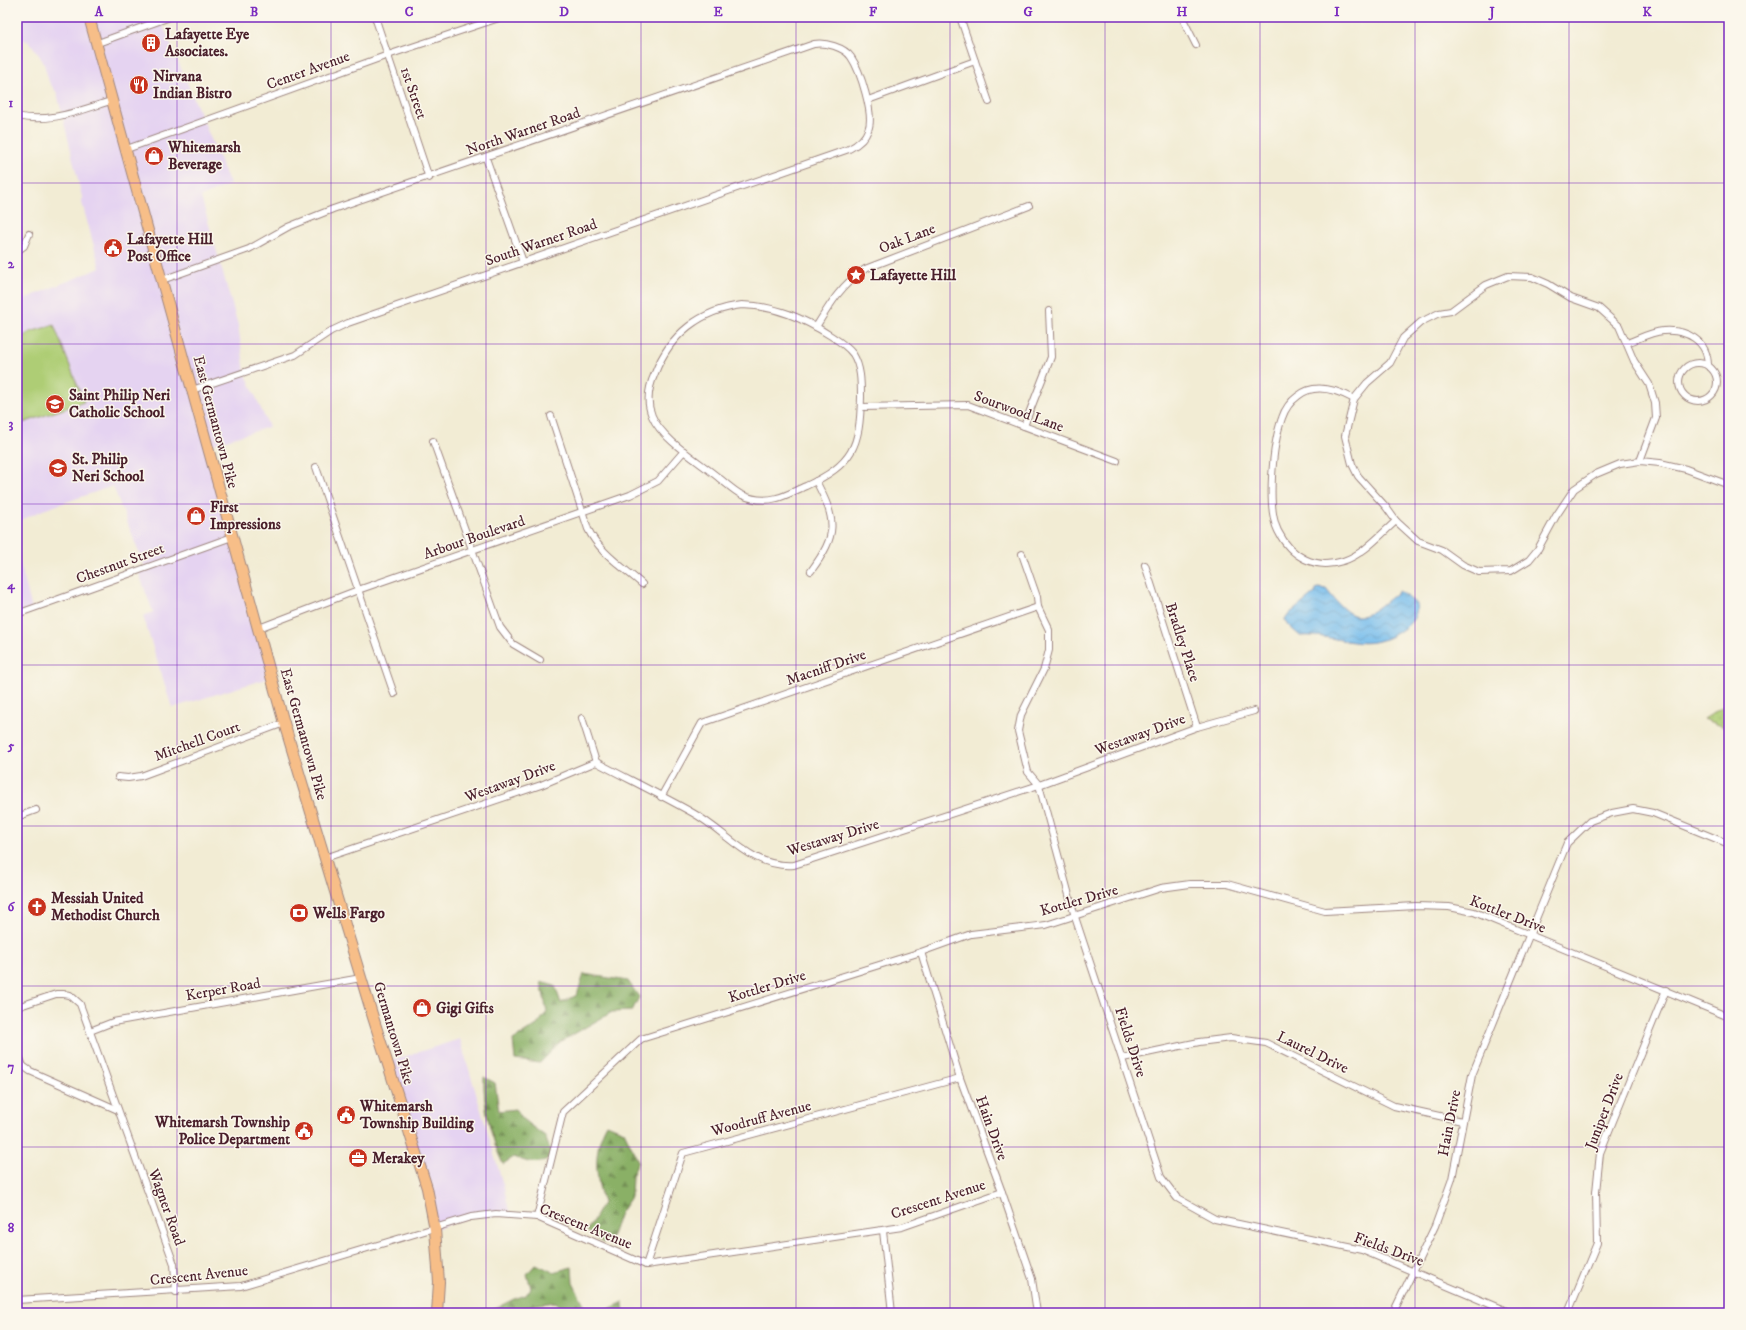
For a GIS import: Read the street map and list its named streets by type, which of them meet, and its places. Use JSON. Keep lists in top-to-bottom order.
{
  "streets": {
    "main road": ["East Germantown Pike", "Germantown Pike"],
    "street": [
      "Center Avenue",
      "1st Street",
      "North Warner Road",
      "Oak Lane",
      "South Warner Road",
      "Sourwood Lane",
      "Arbour Boulevard",
      "Chestnut Street",
      "Bradley Place",
      "Macniff Drive",
      "Westaway Drive",
      "Mitchell Court",
      "Kottler Drive",
      "Kerper Road",
      "Fields Drive",
      "Laurel Drive",
      "Juniper Drive",
      "Woodruff Avenue",
      "Hain Drive",
      "Crescent Avenue",
      "Wagner Road"
    ]
  },
  "crossings": [
    ["Center Avenue", "1st Street"],
    ["Center Avenue", "East Germantown Pike"],
    ["1st Street", "North Warner Road"],
    ["North Warner Road", "South Warner Road"],
    ["North Warner Road", "East Germantown Pike"],
    ["South Warner Road", "East Germantown Pike"],
    ["East Germantown Pike", "Arbour Boulevard"],
    ["East Germantown Pike", "Chestnut Street"],
    ["East Germantown Pike", "Westaway Drive"],
    ["East Germantown Pike", "Mitchell Court"],
    ["East Germantown Pike", "Germantown Pike"],
    ["Bradley Place", "Westaway Drive"],
    ["Macniff Drive", "Westaway Drive"],
    ["Macniff Drive", "Fields Drive"],
    ["Westaway Drive", "Germantown Pike"],
    ["Westaway Drive", "Fields Drive"],
    ["Kottler Drive", "Fields Drive"],
    ["Kottler Drive", "Juniper Drive"],
    ["Kottler Drive", "Hain Drive"],
    ["Kottler Drive", "Crescent Avenue"],
    ["Kerper Road", "Germantown Pike"],
    ["Kerper Road", "Wagner Road"],
    ["Germantown Pike", "Crescent Avenue"],
    ["Fields Drive", "Laurel Drive"],
    ["Fields Drive", "Hain Drive"],
    ["Laurel Drive", "Hain Drive"],
    ["Woodruff Avenue", "Hain Drive"],
    ["Woodruff Avenue", "Crescent Avenue"],
    ["Hain Drive", "Crescent Avenue"],
    ["Crescent Avenue", "Wagner Road"]
  ],
  "places": {
    "building": ["Lafayette Eye Associates."],
    "restaurant": ["Nirvana Indian Bistro"],
    "shop": ["Whitemarsh Beverage", "First Impressions", "Gigi Gifts"],
    "public building": ["Lafayette Hill Post Office", "Whitemarsh Township Building", "Whitemarsh Township Police Department"],
    "place": ["Lafayette Hill"],
    "school or university": ["Saint Philip Neri Catholic School", "St. Philip Neri School"],
    "church": ["Messiah United Methodist Church"],
    "bank": ["Wells Fargo"],
    "office": ["Merakey"]
  },
  "grid": {
    "columns": [
      "A",
      "B",
      "C",
      "D",
      "E",
      "F",
      "G",
      "H",
      "I",
      "J",
      "K"
    ],
    "rows": [
      "1",
      "2",
      "3",
      "4",
      "5",
      "6",
      "7",
      "8"
    ]
  }
}
